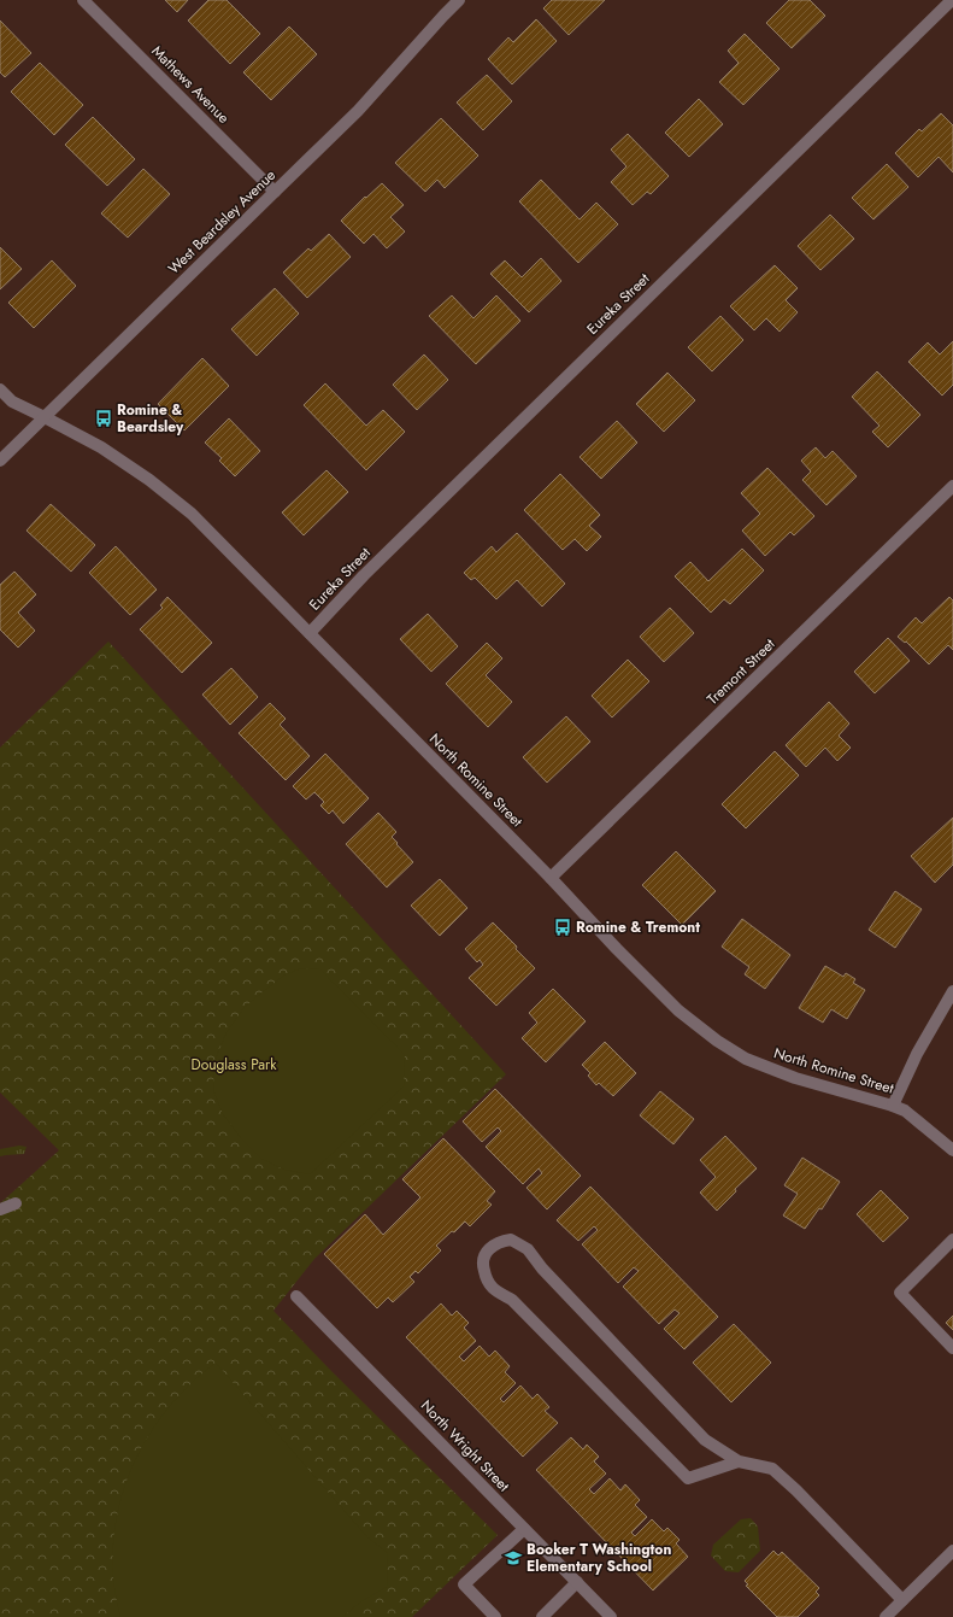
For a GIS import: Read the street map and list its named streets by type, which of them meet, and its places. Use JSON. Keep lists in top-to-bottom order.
{
  "streets": {
    "street": [
      "Mathews Avenue",
      "West Beardsley Avenue",
      "Eureka Street",
      "Tremont Street",
      "North Romine Street",
      "North Wright Street"
    ]
  },
  "crossings": [
    ["Mathews Avenue", "West Beardsley Avenue"],
    ["West Beardsley Avenue", "North Romine Street"],
    ["Eureka Street", "North Romine Street"],
    ["Tremont Street", "North Romine Street"]
  ],
  "parks": ["Douglass Park"],
  "places": {
    "bus stop": ["Romine & Beardsley", "Romine & Tremont"],
    "school or university": ["Booker T Washington Elementary School"]
  }
}
